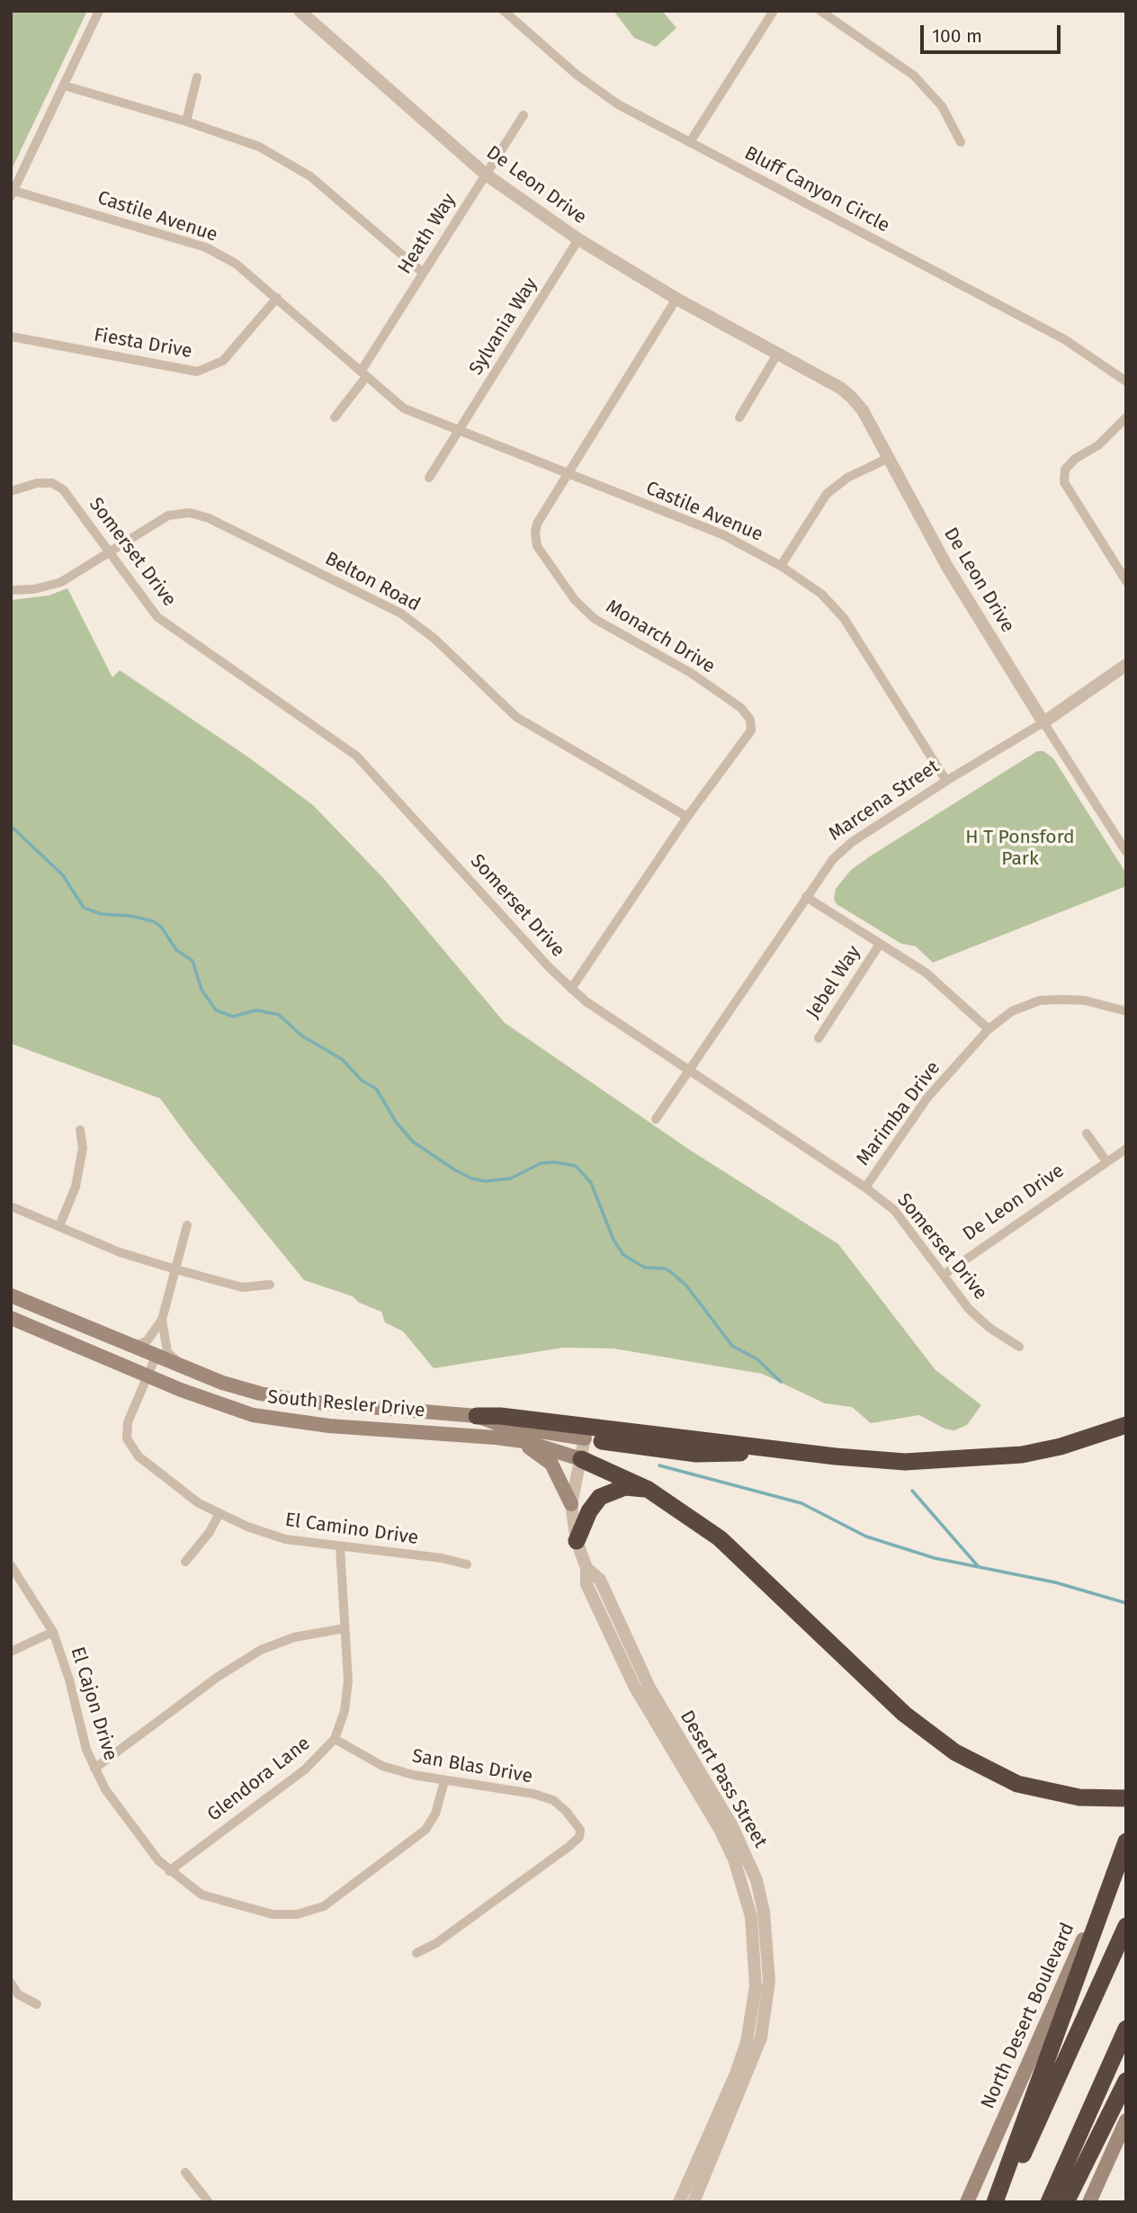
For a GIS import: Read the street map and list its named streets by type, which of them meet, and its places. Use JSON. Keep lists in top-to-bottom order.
{
  "streets": {
    "main road": ["South Resler Drive", "North Desert Boulevard"],
    "street": [
      "De Leon Drive",
      "Bluff Canyon Circle",
      "Castile Avenue",
      "Heath Way",
      "Sylvania Way",
      "Fiesta Drive",
      "Somerset Drive",
      "Belton Road",
      "Monarch Drive",
      "Marcena Street",
      "Jebel Way",
      "Marimba Drive",
      "El Camino Drive",
      "El Cajon Drive",
      "San Blas Drive",
      "Glendora Lane",
      "Desert Pass Street"
    ]
  },
  "crossings": [
    ["De Leon Drive", "Heath Way"],
    ["De Leon Drive", "Sylvania Way"],
    ["De Leon Drive", "Somerset Drive"],
    ["De Leon Drive", "Monarch Drive"],
    ["De Leon Drive", "Marcena Street"],
    ["Castile Avenue", "Heath Way"],
    ["Castile Avenue", "Sylvania Way"],
    ["Castile Avenue", "Fiesta Drive"],
    ["Castile Avenue", "Monarch Drive"],
    ["Castile Avenue", "Marcena Street"],
    ["Somerset Drive", "Belton Road"],
    ["Somerset Drive", "Monarch Drive"],
    ["Somerset Drive", "Marcena Street"],
    ["Somerset Drive", "Marimba Drive"],
    ["Belton Road", "Monarch Drive"],
    ["South Resler Drive", "El Camino Drive"],
    ["South Resler Drive", "Desert Pass Street"],
    ["El Camino Drive", "Glendora Lane"],
    ["El Cajon Drive", "San Blas Drive"],
    ["El Cajon Drive", "Glendora Lane"],
    ["San Blas Drive", "Glendora Lane"]
  ],
  "parks": ["H T Ponsford Park"],
  "scale_bar": "100 m"
}
